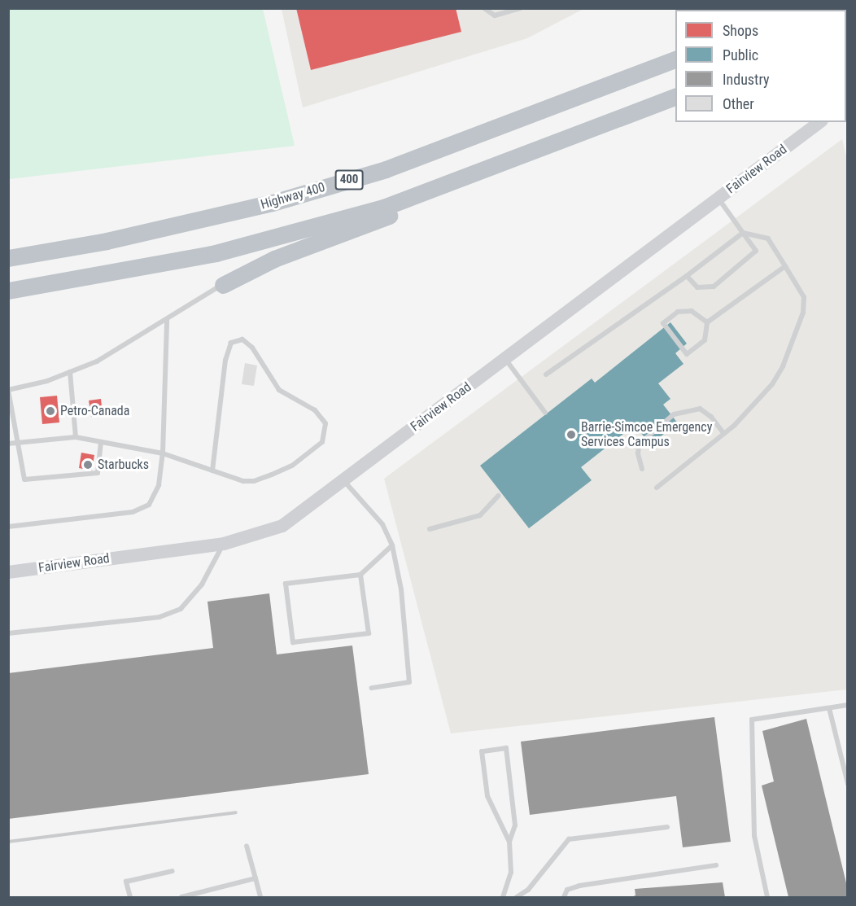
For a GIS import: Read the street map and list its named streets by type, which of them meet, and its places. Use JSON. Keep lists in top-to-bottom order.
{
  "streets": {
    "highway": ["400", "Highway 400"],
    "street": ["Fairview Road"]
  },
  "places": ["Petro-Canada", "Barrie-Simcoe Emergency Services Campus", "Starbucks"],
  "legend": [
    "Shops",
    "Public",
    "Industry",
    "Other"
  ]
}
